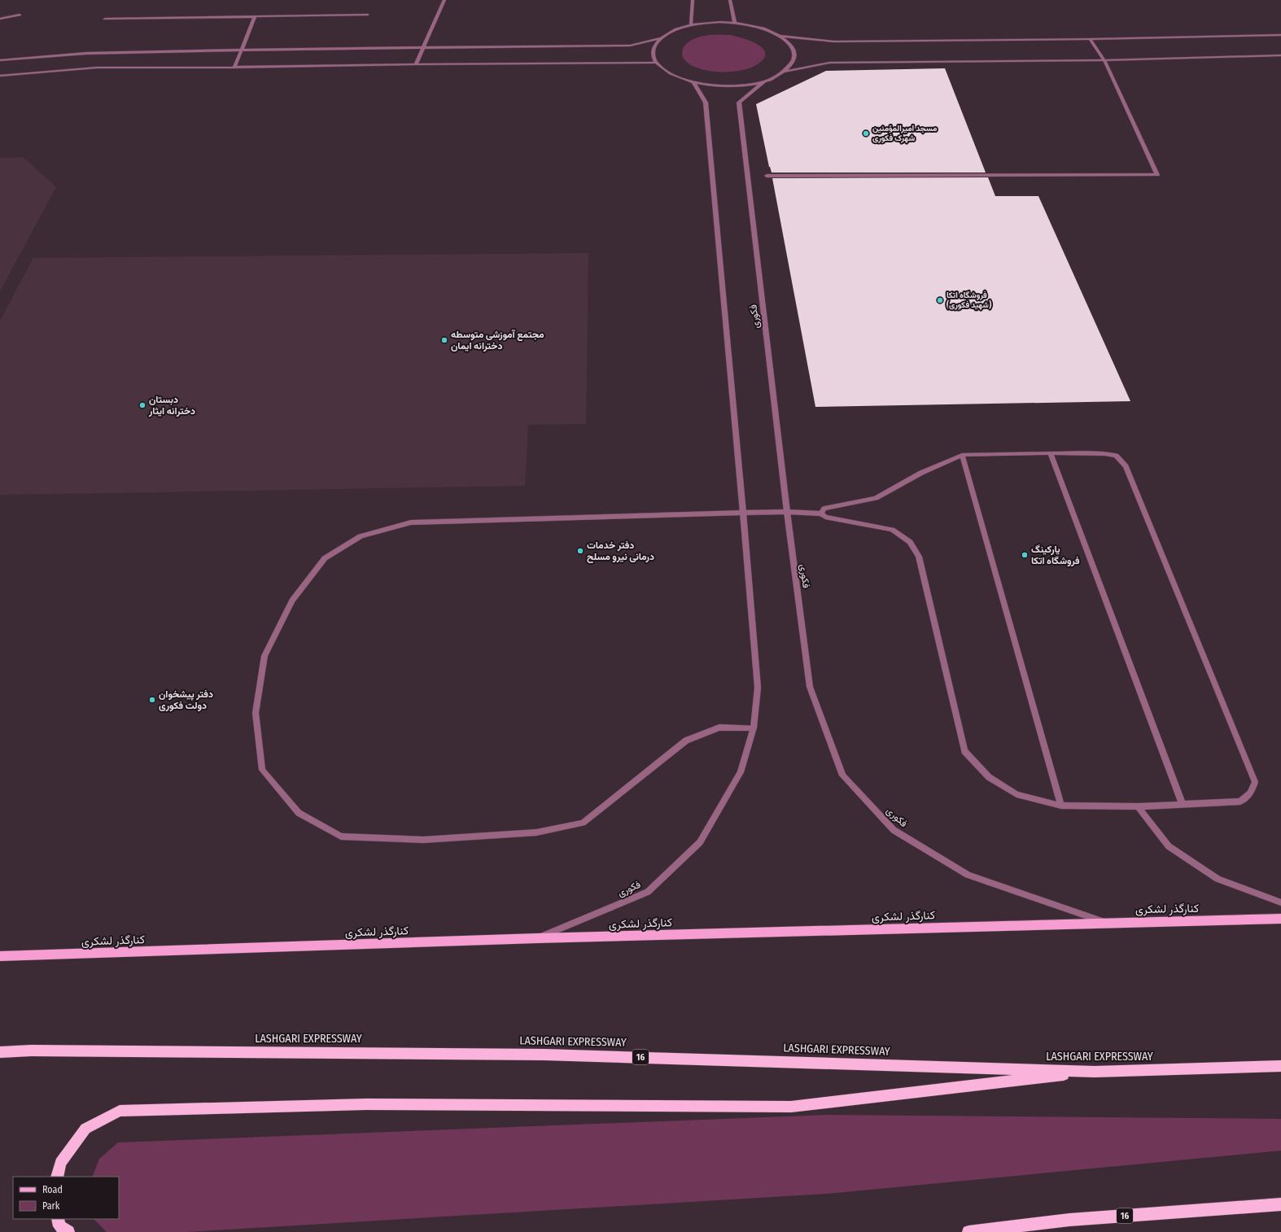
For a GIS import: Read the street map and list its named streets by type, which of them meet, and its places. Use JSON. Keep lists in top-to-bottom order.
{
  "streets": {
    "highway": ["LASHGARI EXPRESSWAY", "16"],
    "main road": ["کنارگذر لشکری"],
    "street": ["فکوری"]
  },
  "crossings": [
    ["فکوری", "کنارگذر لشکری"]
  ],
  "places": [
    "مسجد امیرالمؤمنین شهرک فکوری",
    "فروشگاه اتکا (شهید فکوری)",
    "مجتمع آموزشی متوسطه دخترانه ایمان",
    "دبستان دخترانه ایثار",
    "دفتر خدمات درمانی نیرو مسلح",
    "پارکینگ فروشگاه اتکا",
    "دفتر پیشخوان دولت فکوری"
  ],
  "legend": ["Road", "Park"]
}
